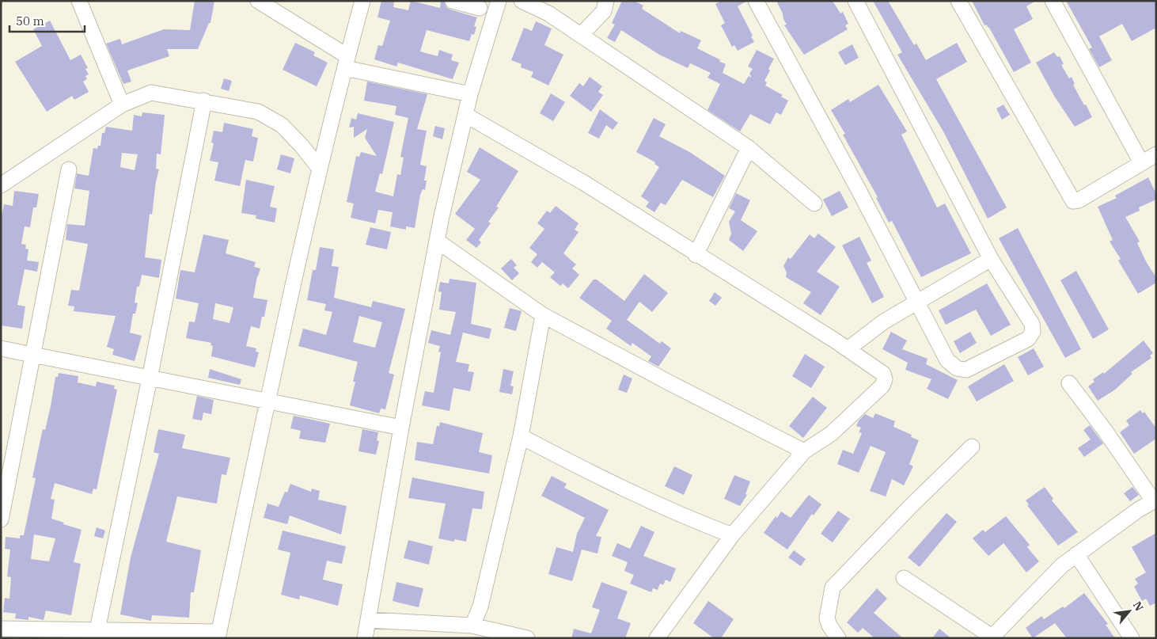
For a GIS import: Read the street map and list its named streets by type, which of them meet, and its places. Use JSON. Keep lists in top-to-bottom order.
{
  "scale_bar": "50 m",
  "north": "top right"
}
